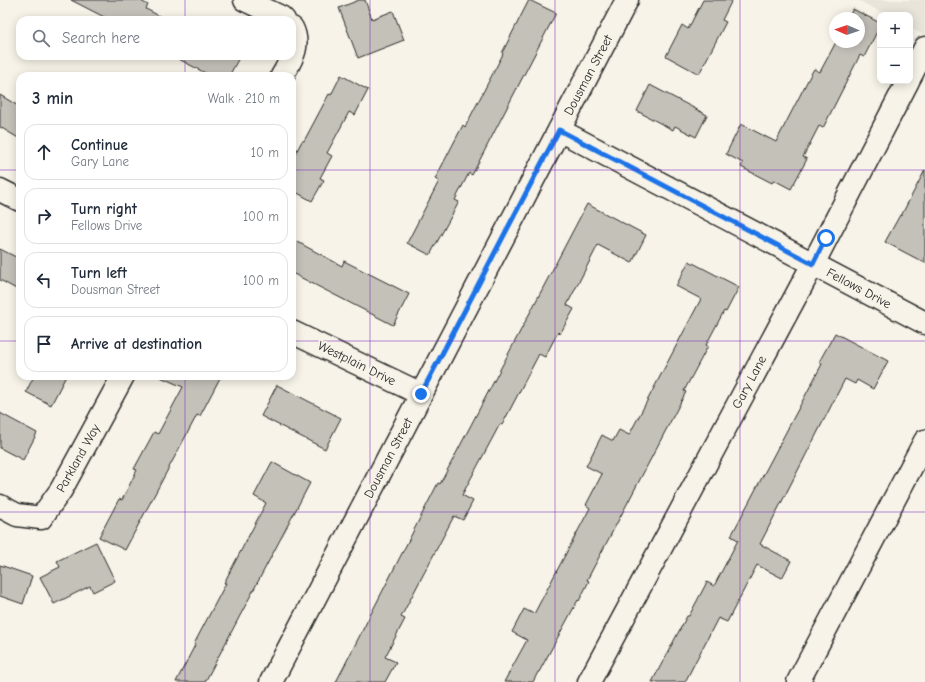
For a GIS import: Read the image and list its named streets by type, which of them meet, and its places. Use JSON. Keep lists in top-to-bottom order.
{
  "streets": {
    "street": [
      "Dousman Street",
      "Fellows Drive",
      "Westplain Drive",
      "Gary Lane",
      "Parkland Way"
    ]
  },
  "crossings": [
    ["Dousman Street", "Fellows Drive"],
    ["Dousman Street", "Westplain Drive"],
    ["Fellows Drive", "Gary Lane"]
  ],
  "north": "left",
  "page": {
    "map_buttons": ["+", "−"],
    "search": "Search here",
    "heading": ["3 min", "Walk · 210 m"],
    "list": [
      ["Continue", "Gary Lane", "10 m"],
      ["Turn right", "Fellows Drive", "100 m"],
      ["Turn left", "Dousman Street", "100 m"],
      "Arrive at destination"
    ]
  }
}
